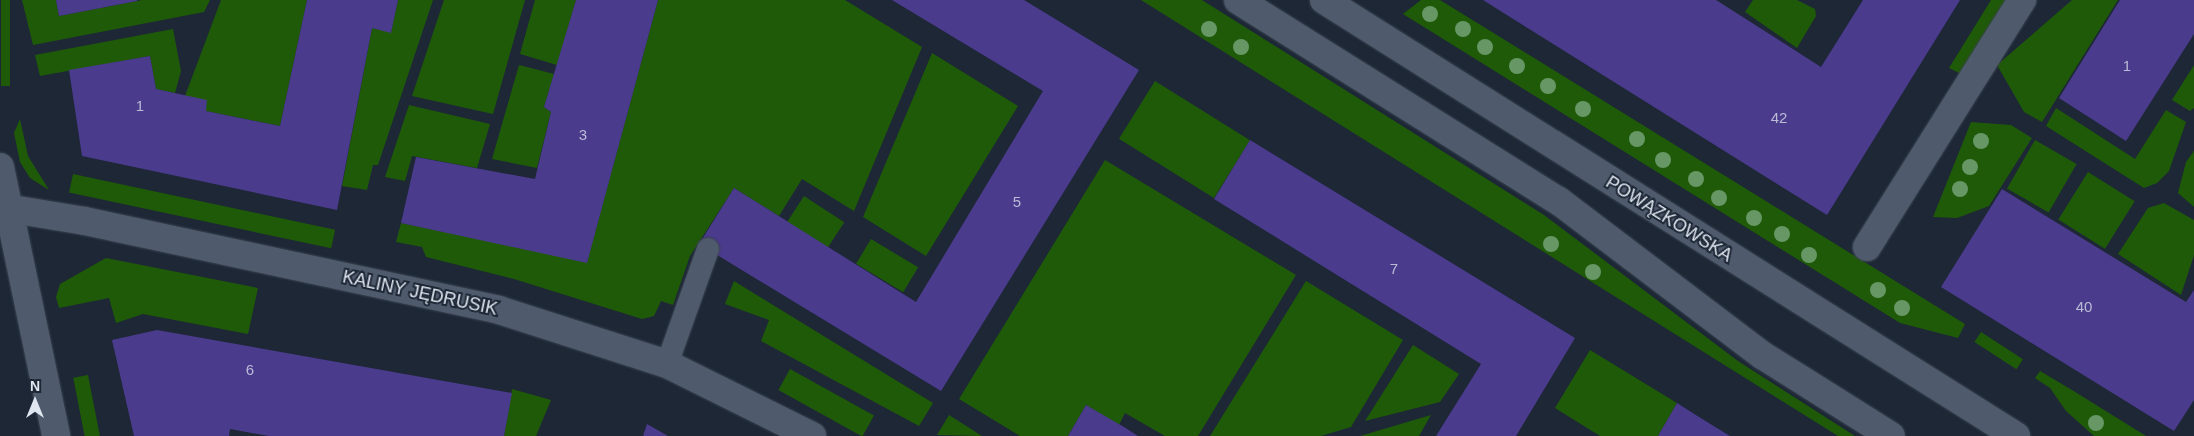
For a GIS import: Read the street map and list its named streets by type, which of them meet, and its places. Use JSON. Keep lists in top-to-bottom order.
{
  "streets": {
    "main road": ["POWĄZKOWSKA", "KALINY JĘDRUSIK"]
  },
  "house_numbers": [
    "1",
    "1",
    "42",
    "3",
    "5",
    "7",
    "40",
    "6"
  ],
  "north": "top"
}
